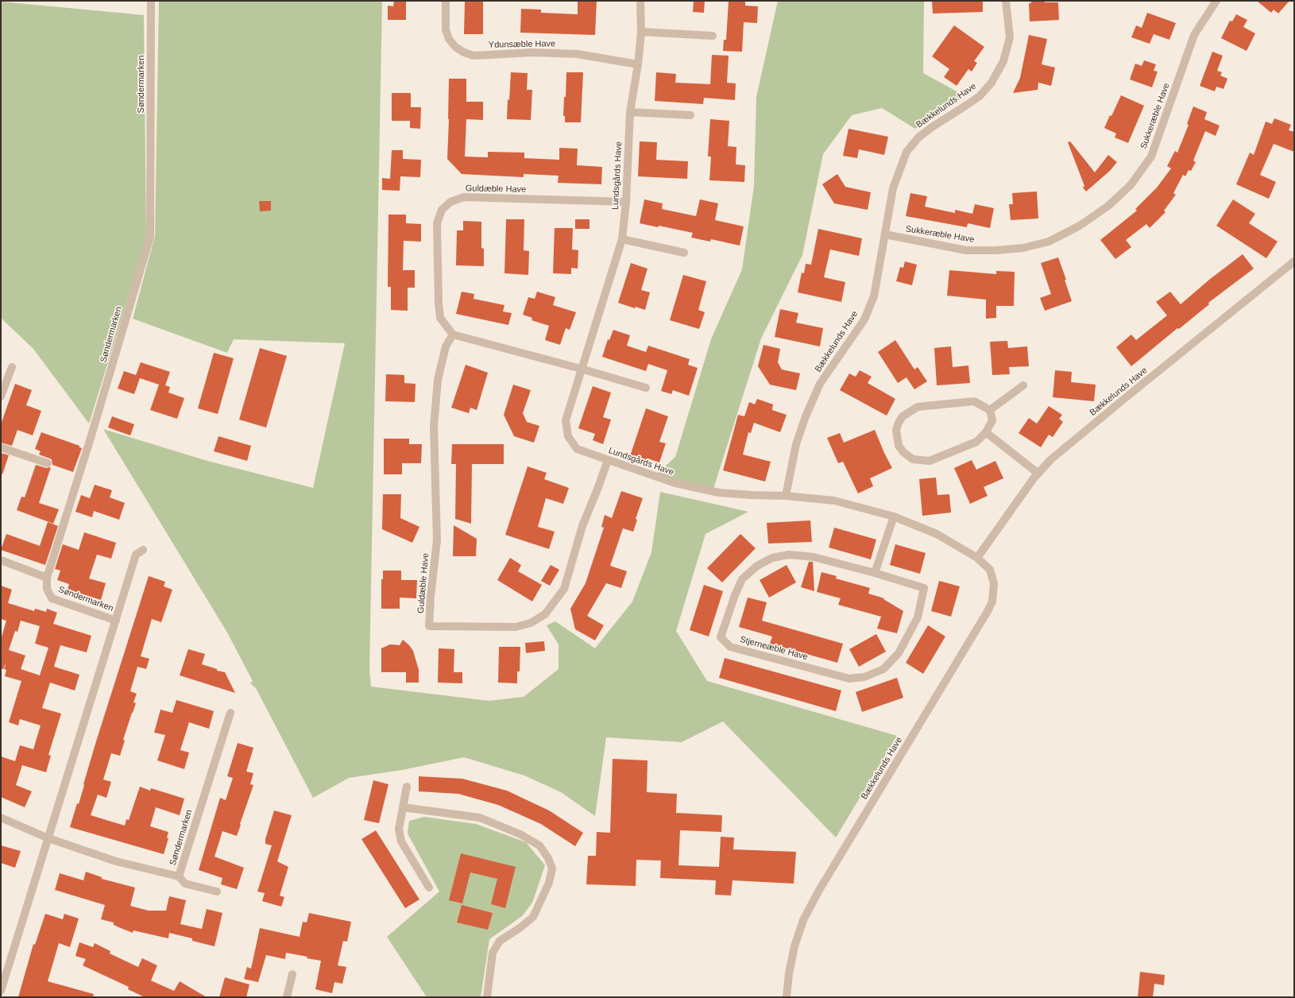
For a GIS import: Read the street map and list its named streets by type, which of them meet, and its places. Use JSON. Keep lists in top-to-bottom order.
{
  "streets": {
    "street": [
      "Ydunsæble Have",
      "Søndermarken",
      "Bækkelunds Have",
      "Sukkeræble Have",
      "Lundsgårds Have",
      "Guldæble Have",
      "Stjerneæble Have"
    ]
  },
  "crossings": [
    ["Ydunsæble Have", "Lundsgårds Have"],
    ["Bækkelunds Have", "Sukkeræble Have"],
    ["Bækkelunds Have", "Lundsgårds Have"],
    ["Lundsgårds Have", "Guldæble Have"]
  ]
}
